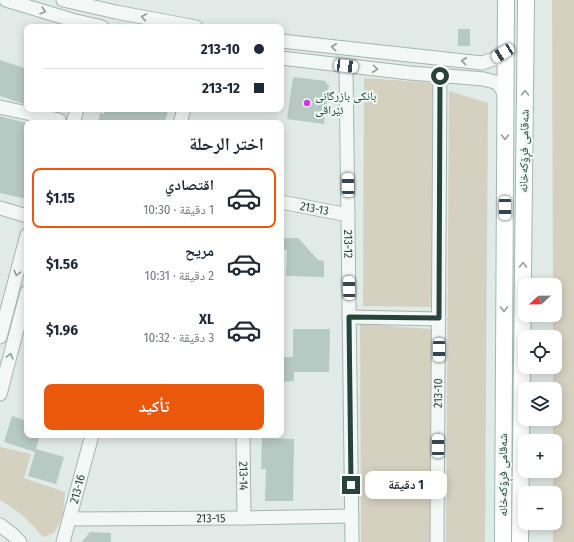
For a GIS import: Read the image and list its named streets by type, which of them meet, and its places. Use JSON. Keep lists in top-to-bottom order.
{
  "streets": {
    "main road": ["شەقامی فڕۆکەخانە"],
    "street": [
      "213-13",
      "213-12",
      "213-10",
      "213-14",
      "213-16",
      "213-15"
    ]
  },
  "crossings": [
    ["213-13", "213-12"],
    ["213-12", "213-15"],
    ["213-14", "213-15"],
    ["213-16", "213-15"]
  ],
  "places": ["بانکی بازرگانی ئێراقی"],
  "north": "left",
  "page": {
    "banner": ["213-10", "213-12"],
    "heading": "اختر الرحلة",
    "list": [
      {
        "name": "اقتصادي",
        "note": "1 دقيقة · 10:30",
        "value": "$1.15"
      },
      {
        "name": "مريح",
        "note": "2 دقيقة · 10:31",
        "value": "$1.56"
      },
      {
        "name": "XL",
        "note": "3 دقيقة · 10:32",
        "value": "$1.96"
      }
    ],
    "map_buttons": ["+", "−"],
    "buttons": "تأكيد",
    "bubble": "1 دقيقة"
  }
}
